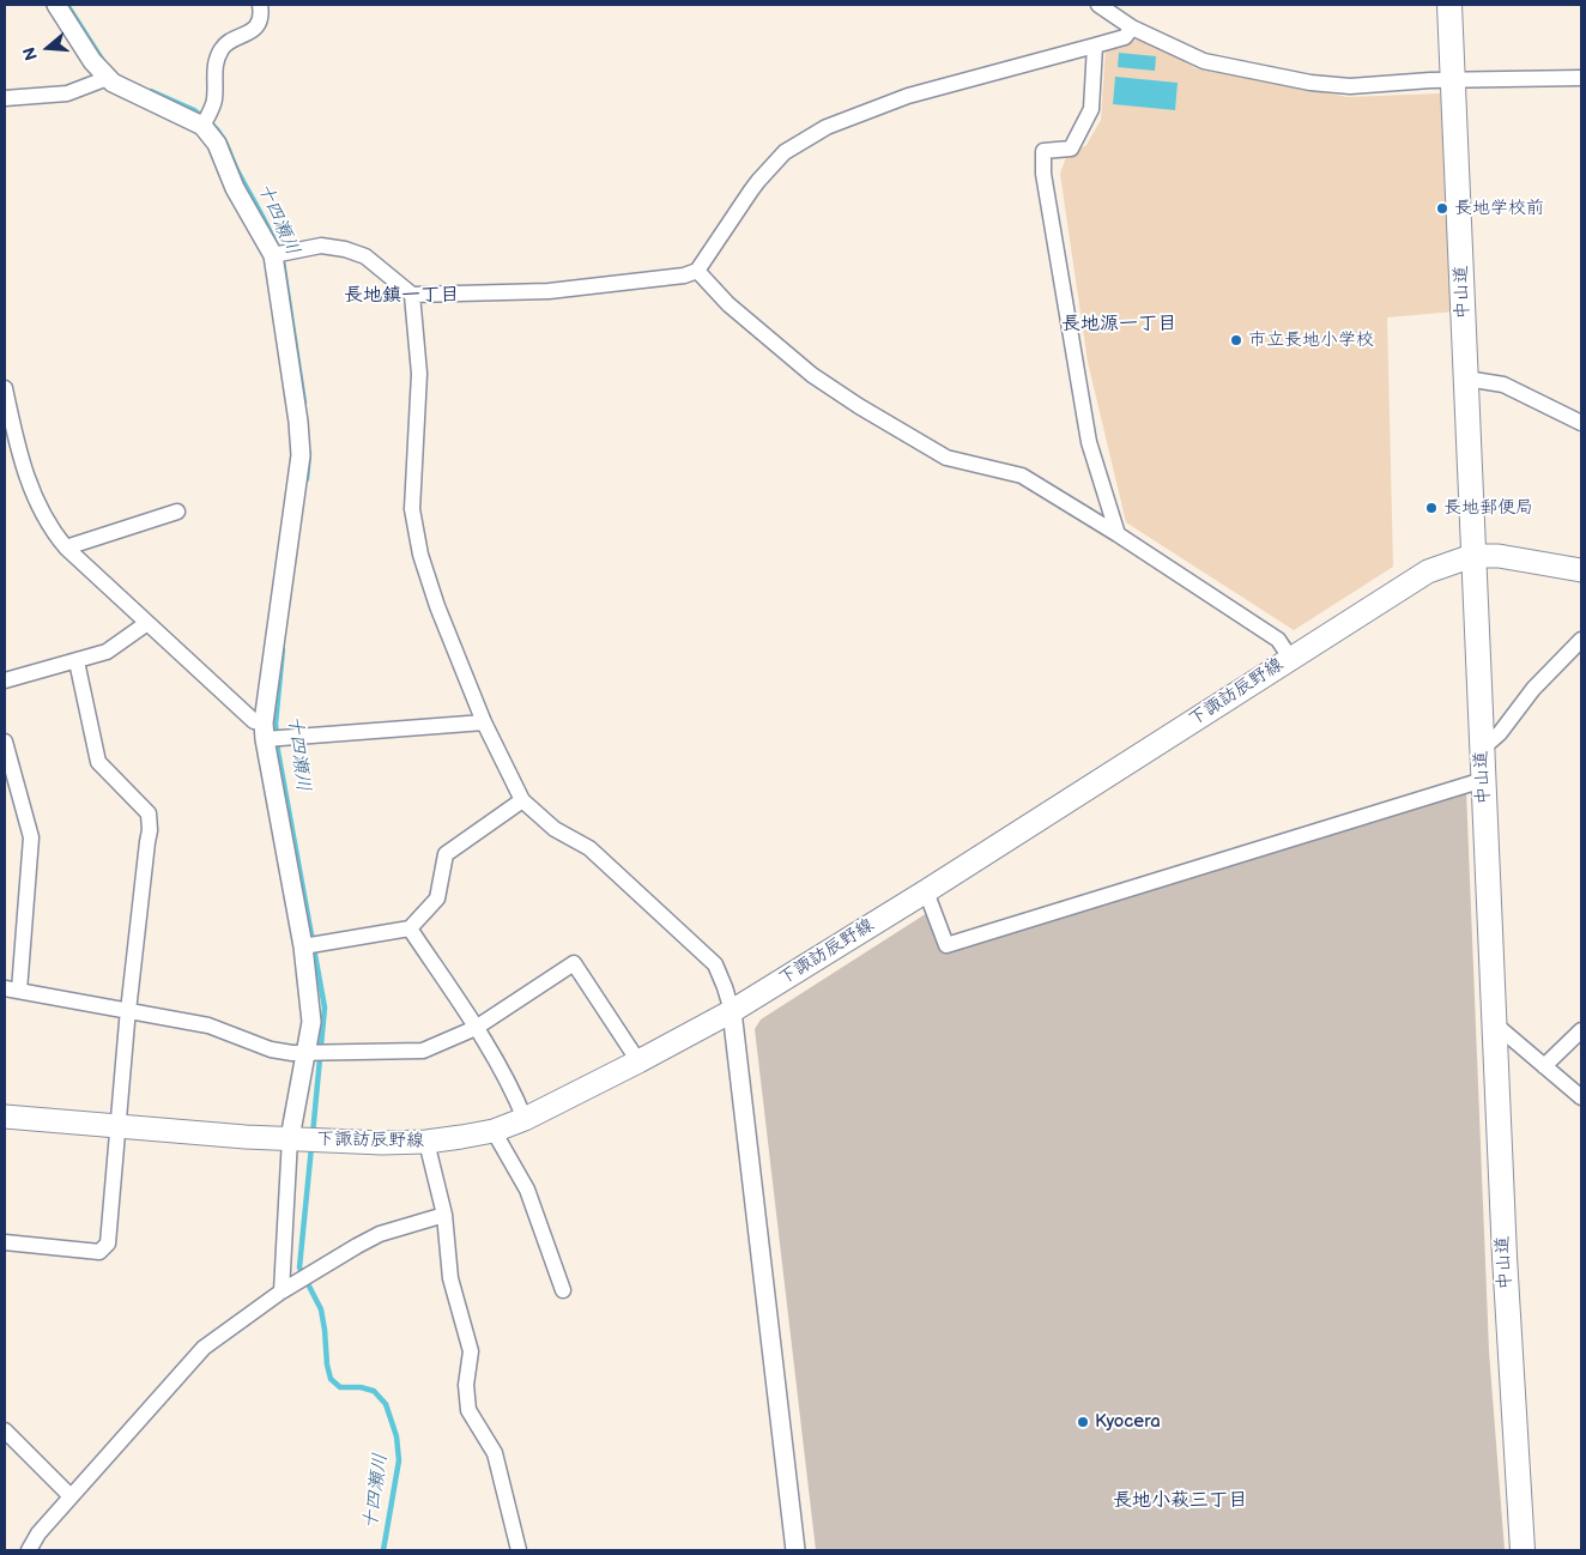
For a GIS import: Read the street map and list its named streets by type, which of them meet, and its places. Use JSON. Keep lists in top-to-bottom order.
{
  "streets": {
    "highway": ["中山道"],
    "main road": ["下諏訪辰野線"]
  },
  "crossings": [
    ["中山道", "下諏訪辰野線"]
  ],
  "districts": ["長地鎮一丁目", "長地源一丁目", "長地小萩三丁目"],
  "water": ["十四瀬川"],
  "places": [
    "長地学校前",
    "市立長地小学校",
    "長地郵便局",
    "Kyocera"
  ],
  "north": "left"
}
